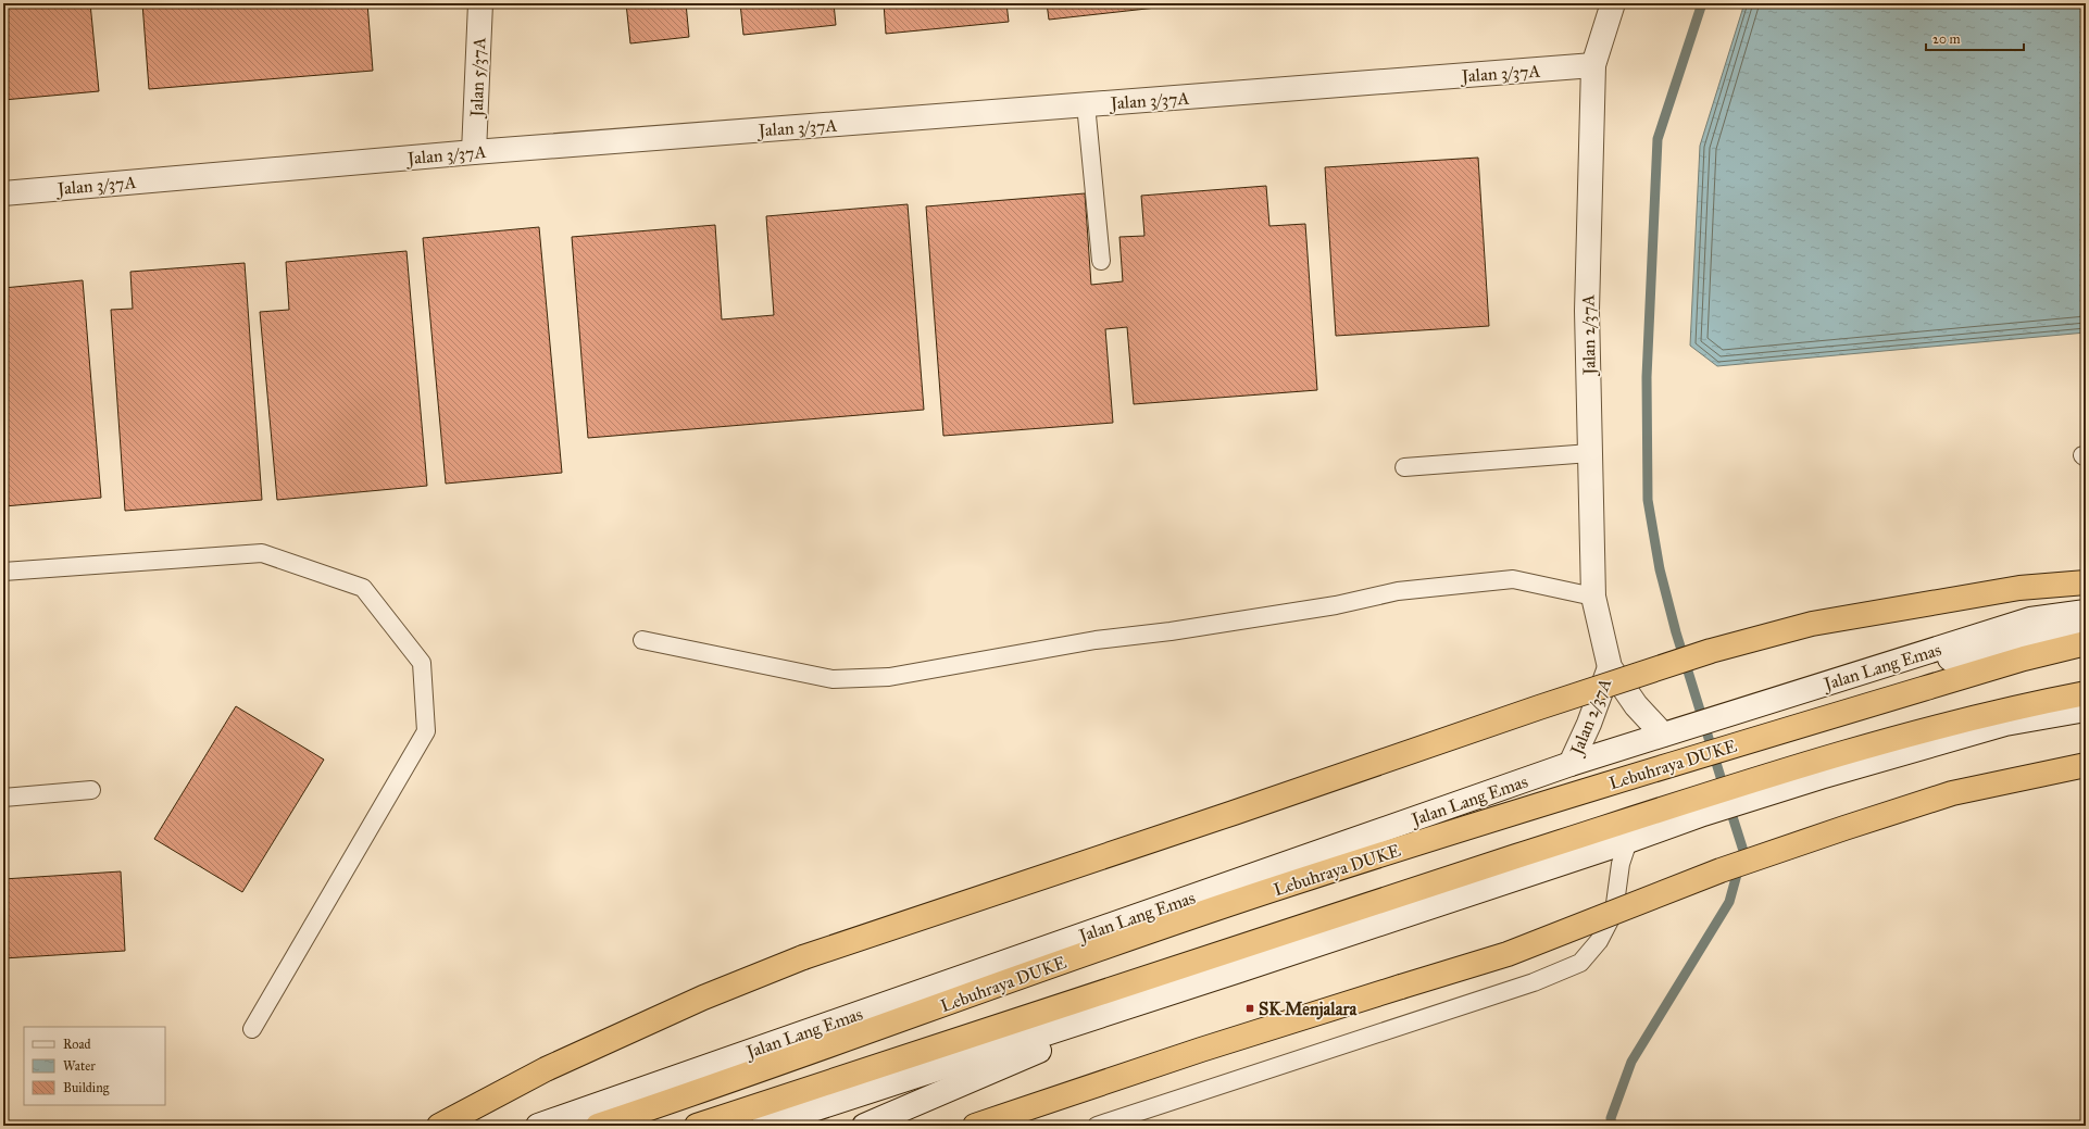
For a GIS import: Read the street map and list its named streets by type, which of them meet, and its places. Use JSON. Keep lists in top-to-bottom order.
{
  "streets": {
    "highway": ["Lebuhraya DUKE"],
    "main road": [
      "Jalan 3/37A",
      "Jalan 5/37A",
      "Jalan 2/37A",
      "Jalan Lang Emas"
    ]
  },
  "crossings": [
    ["Jalan 3/37A", "Jalan 5/37A"],
    ["Jalan 3/37A", "Jalan 2/37A"],
    ["Jalan 2/37A", "Jalan Lang Emas"]
  ],
  "places": {
    "transit": ["SK Menjalara"]
  },
  "legend": ["Road", "Water", "Building"],
  "scale_bar": "20 m"
}
